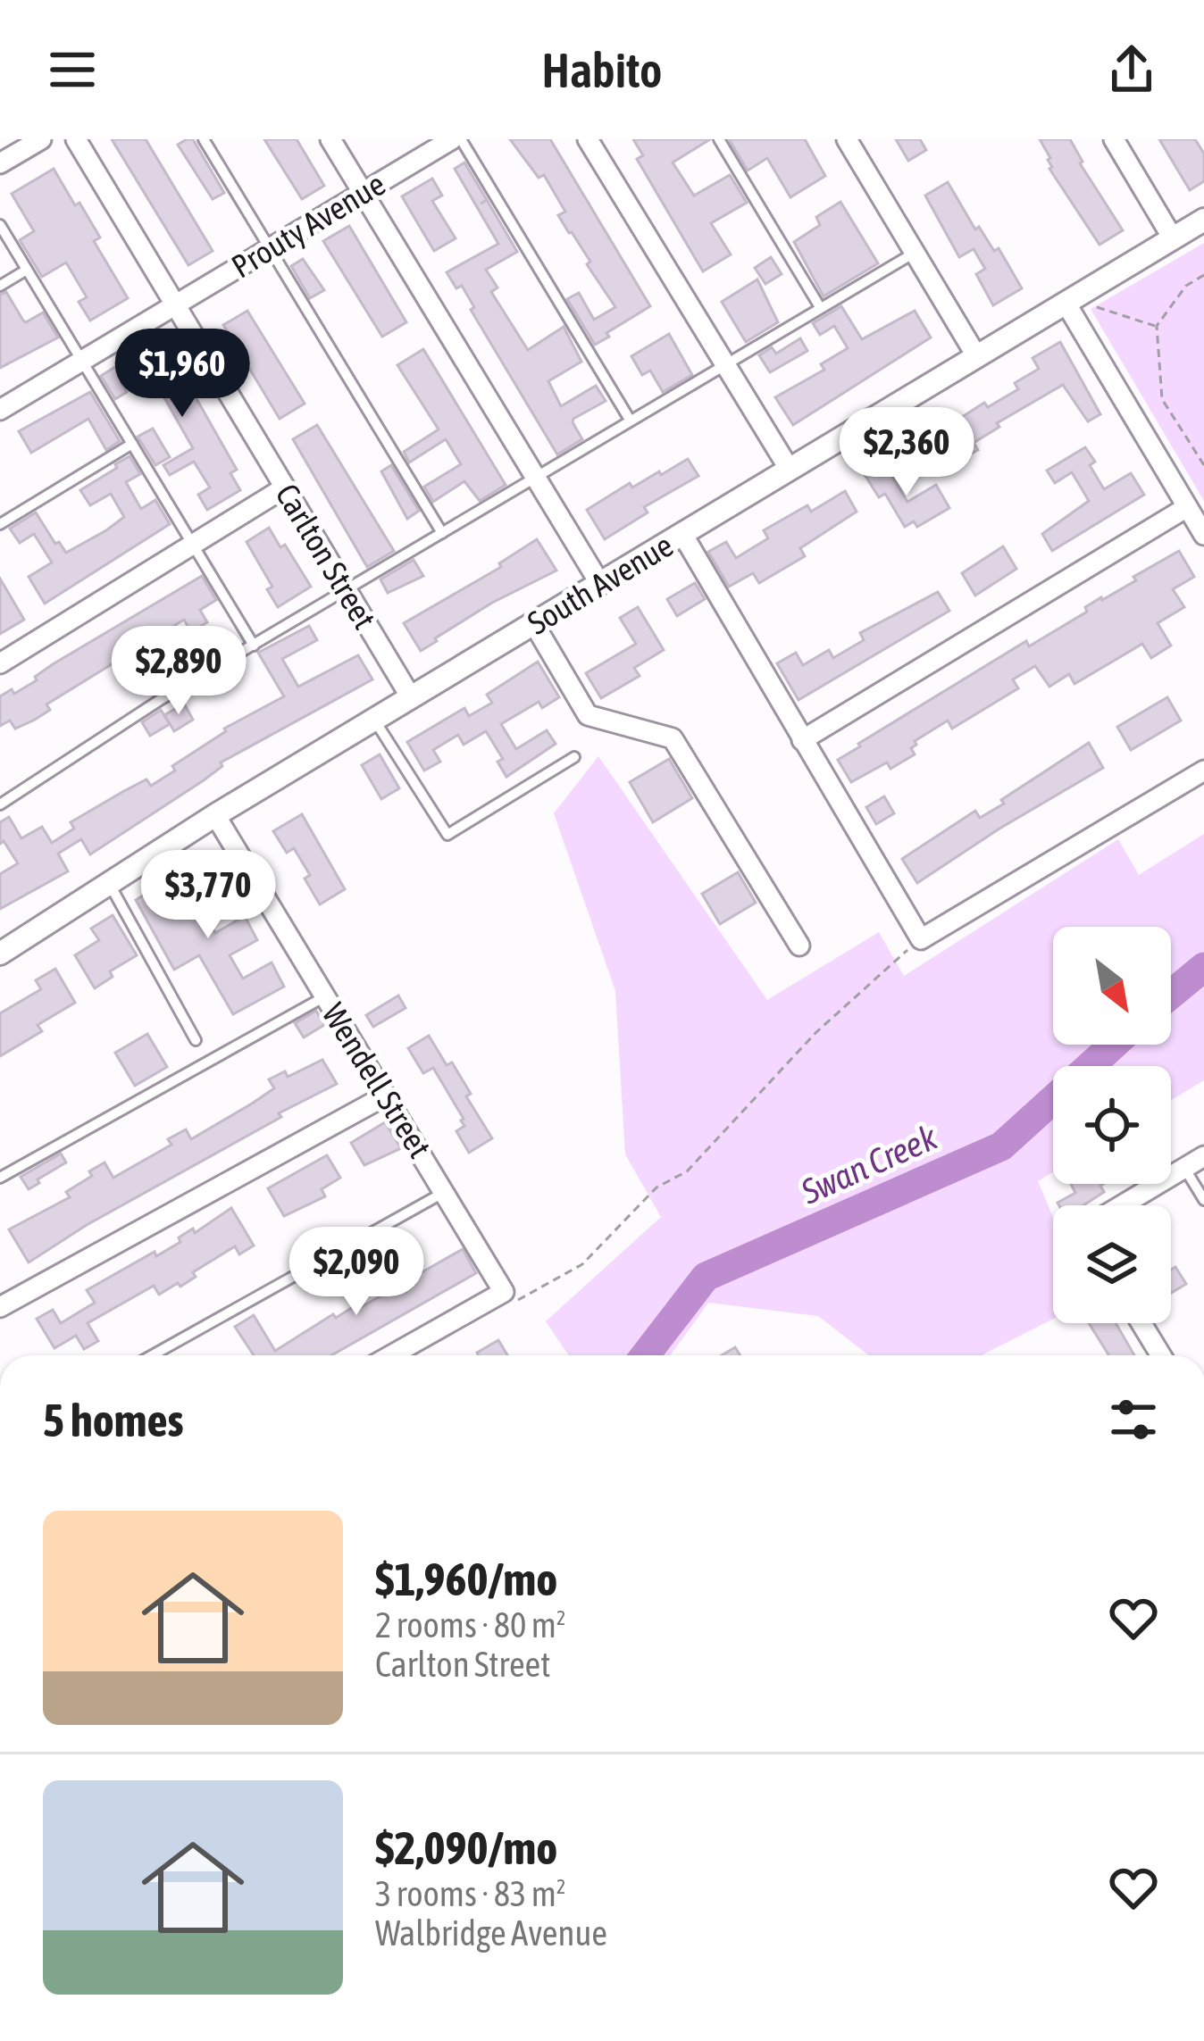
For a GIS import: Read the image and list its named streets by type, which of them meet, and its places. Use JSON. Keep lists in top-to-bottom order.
{
  "streets": {
    "street": [
      "Prouty Avenue",
      "Carlton Street",
      "South Avenue",
      "Wendell Street"
    ]
  },
  "crossings": [
    ["Prouty Avenue", "Carlton Street"],
    ["Carlton Street", "South Avenue"],
    ["South Avenue", "Wendell Street"]
  ],
  "water": ["Swan Creek"],
  "north": "bottom right",
  "page": {
    "header": "Habito",
    "price": [
      "$1,960",
      "$2,360",
      "$2,890",
      "$3,770",
      "$2,090"
    ],
    "heading": "5 homes",
    "list": [
      {
        "name": "$1,960/mo",
        "note": "2 rooms · 80 m² · Carlton Street"
      },
      {
        "name": "$2,090/mo",
        "note": "3 rooms · 83 m² · Walbridge Avenue"
      }
    ]
  }
}
